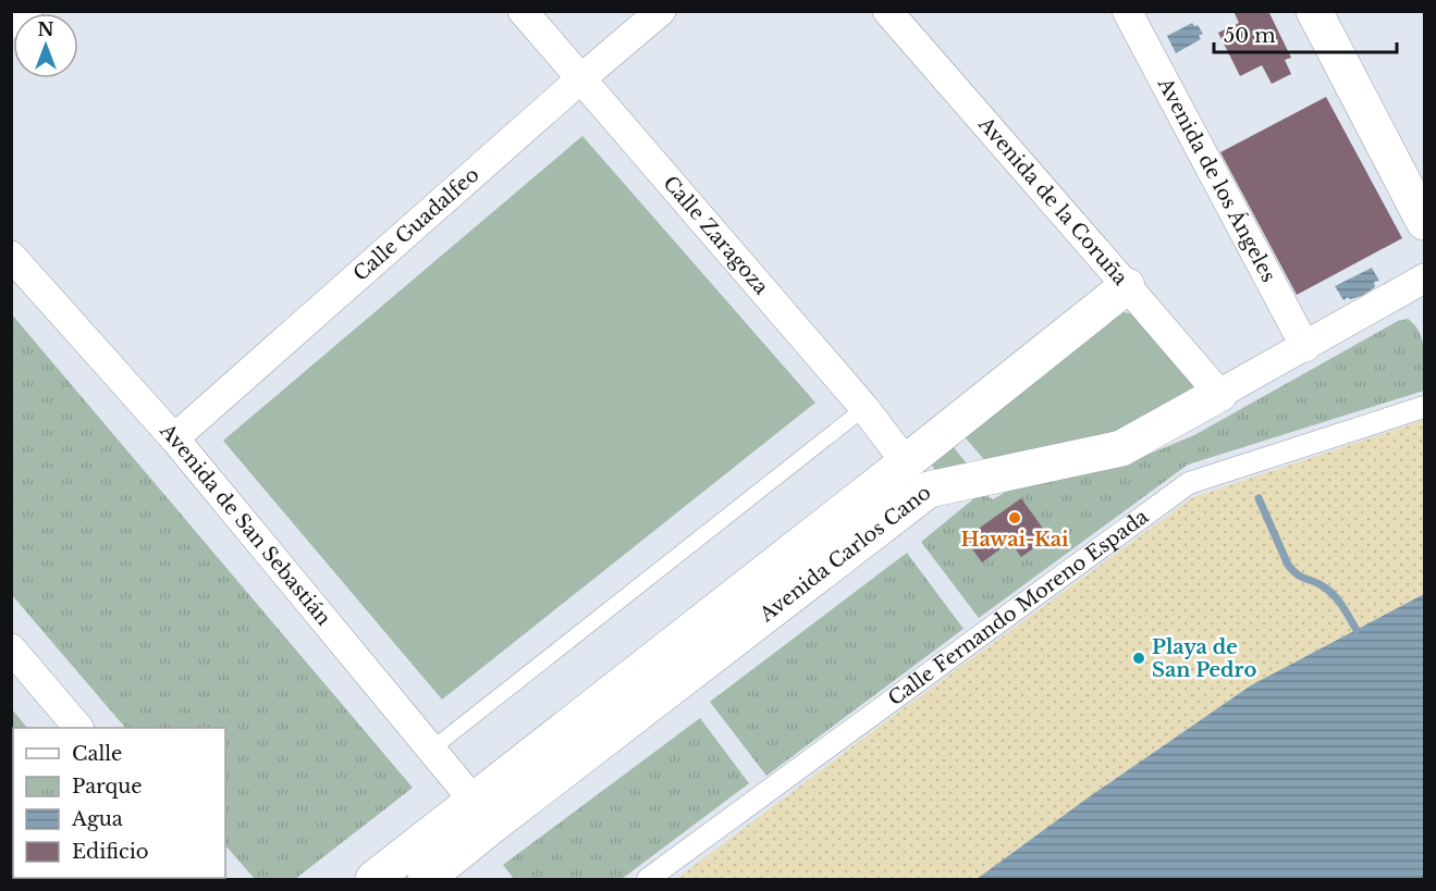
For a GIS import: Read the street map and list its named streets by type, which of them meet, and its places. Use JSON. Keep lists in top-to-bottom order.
{
  "streets": {
    "street": [
      "Avenida de los Ángeles",
      "Avenida de la Coruña",
      "Calle Guadalfeo",
      "Calle Zaragoza",
      "Avenida de San Sebastián",
      "Avenida Carlos Cano",
      "Calle Fernando Moreno Espada"
    ]
  },
  "crossings": [
    ["Avenida de los Ángeles", "Avenida Carlos Cano"],
    ["Avenida de la Coruña", "Avenida Carlos Cano"],
    ["Calle Guadalfeo", "Calle Zaragoza"],
    ["Calle Guadalfeo", "Avenida de San Sebastián"],
    ["Calle Zaragoza", "Avenida Carlos Cano"],
    ["Avenida de San Sebastián", "Avenida Carlos Cano"]
  ],
  "places": ["Hawai-Kai", "Playa de San Pedro"],
  "legend": [
    "Calle",
    "Parque",
    "Agua",
    "Edificio"
  ],
  "scale_bar": "50 m",
  "north": "top"
}
